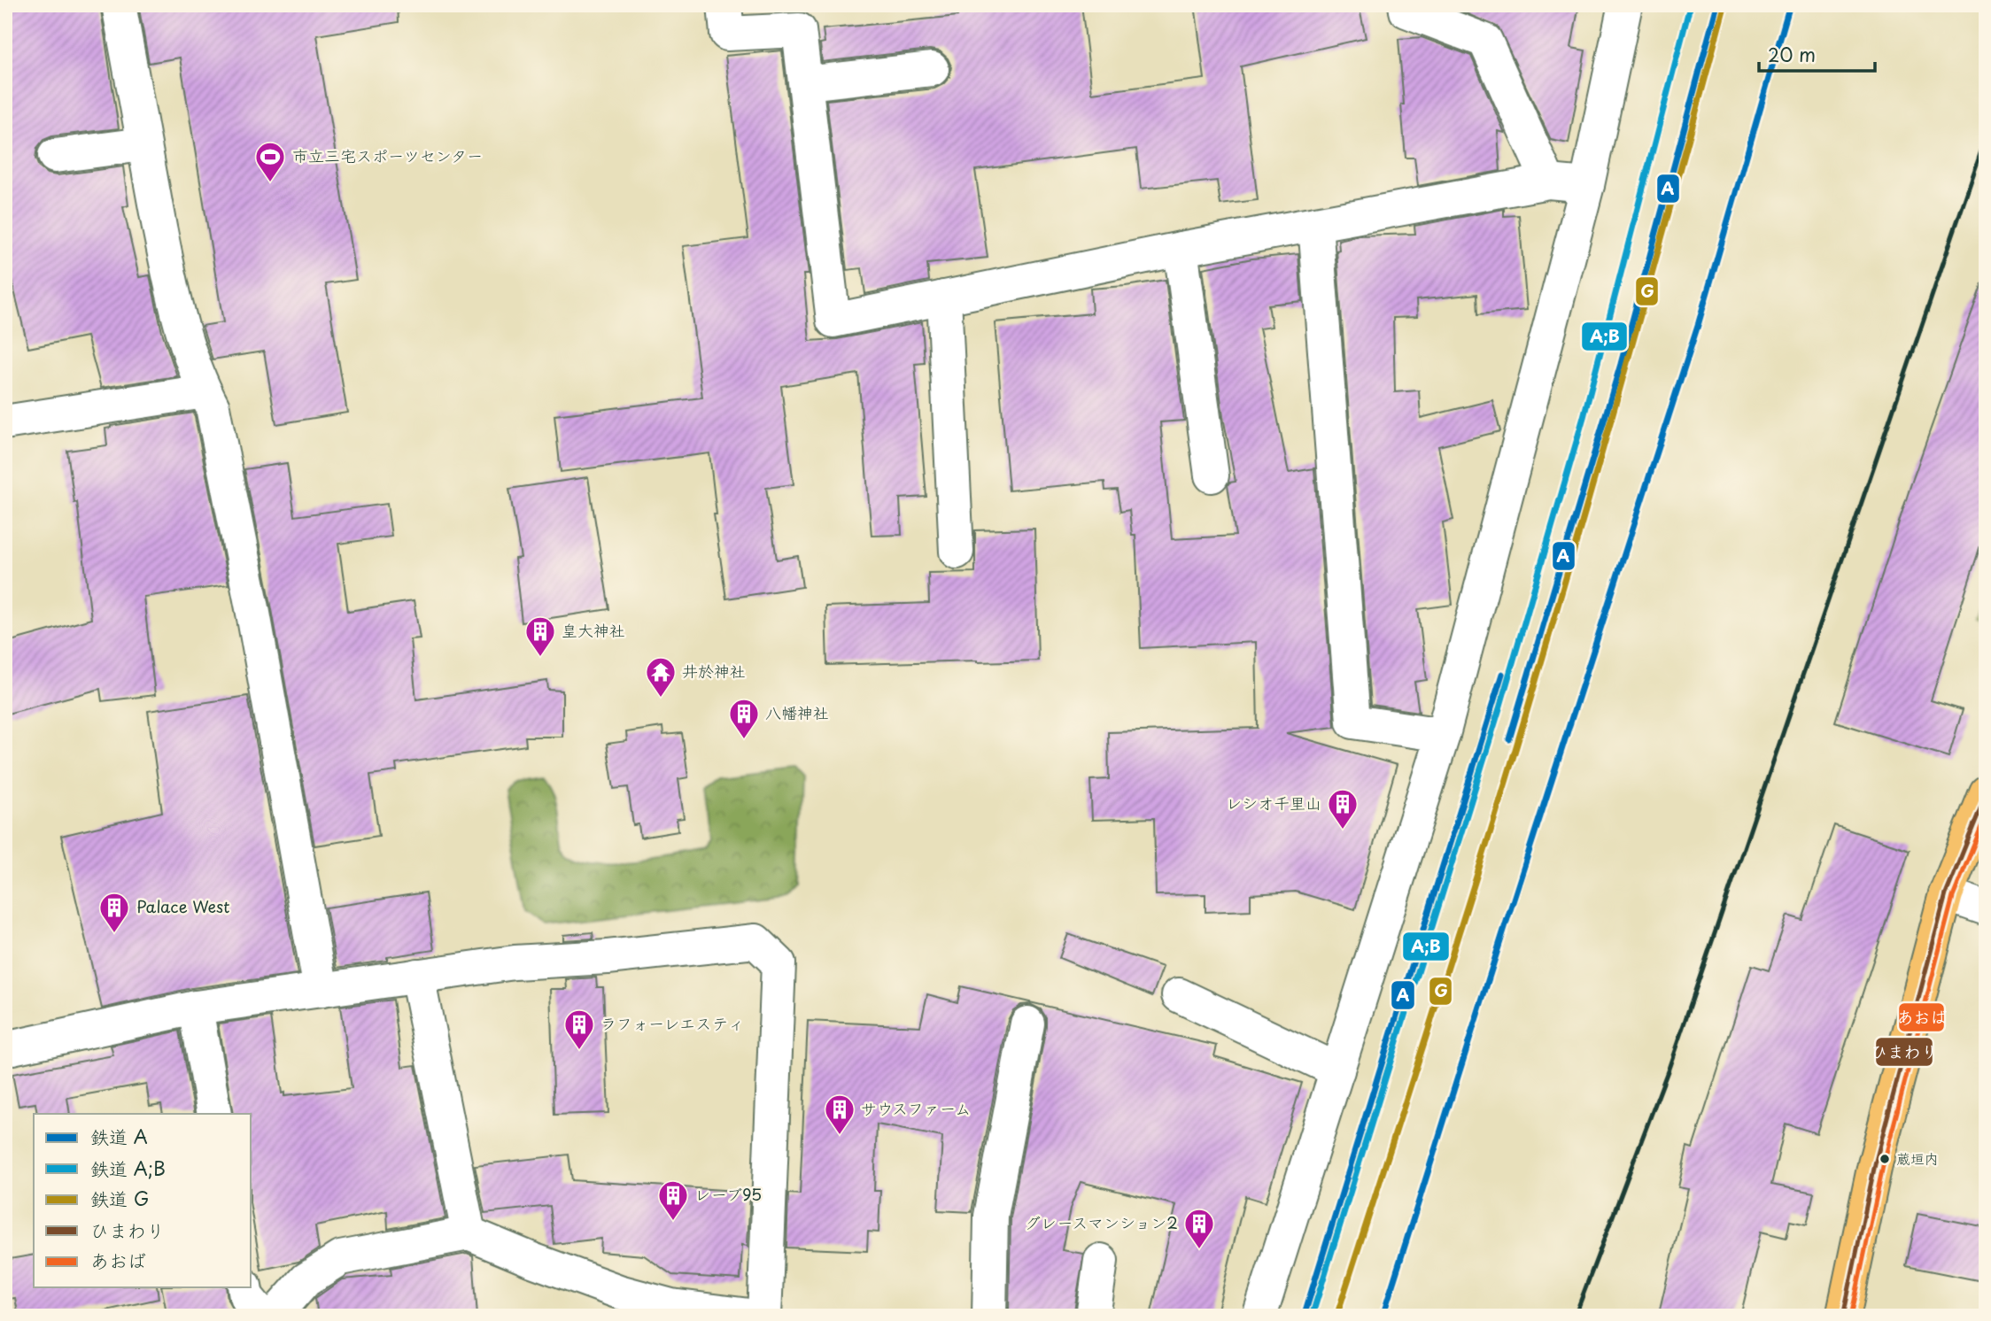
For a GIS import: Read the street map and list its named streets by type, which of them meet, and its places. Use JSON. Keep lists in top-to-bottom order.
{
  "places": {
    "sports": ["市立三宅スポーツセンター"],
    "building": [
      "皇大神社",
      "八幡神社",
      "レシオ千里山",
      "Palace West",
      "ラフォーレエスティ",
      "サウスファーム",
      "レーブ95",
      "グレースマンション2"
    ],
    "temple": ["井於神社"],
    "other": ["蔵垣内"]
  },
  "lines": [
    "rail line A",
    "rail line A;B",
    "rail line G",
    "transit line ひまわり",
    "transit line あおば"
  ],
  "legend": [
    "鉄道 A",
    "鉄道 A;B",
    "鉄道 G",
    "ひまわり",
    "あおば"
  ],
  "scale_bar": "20 m"
}
